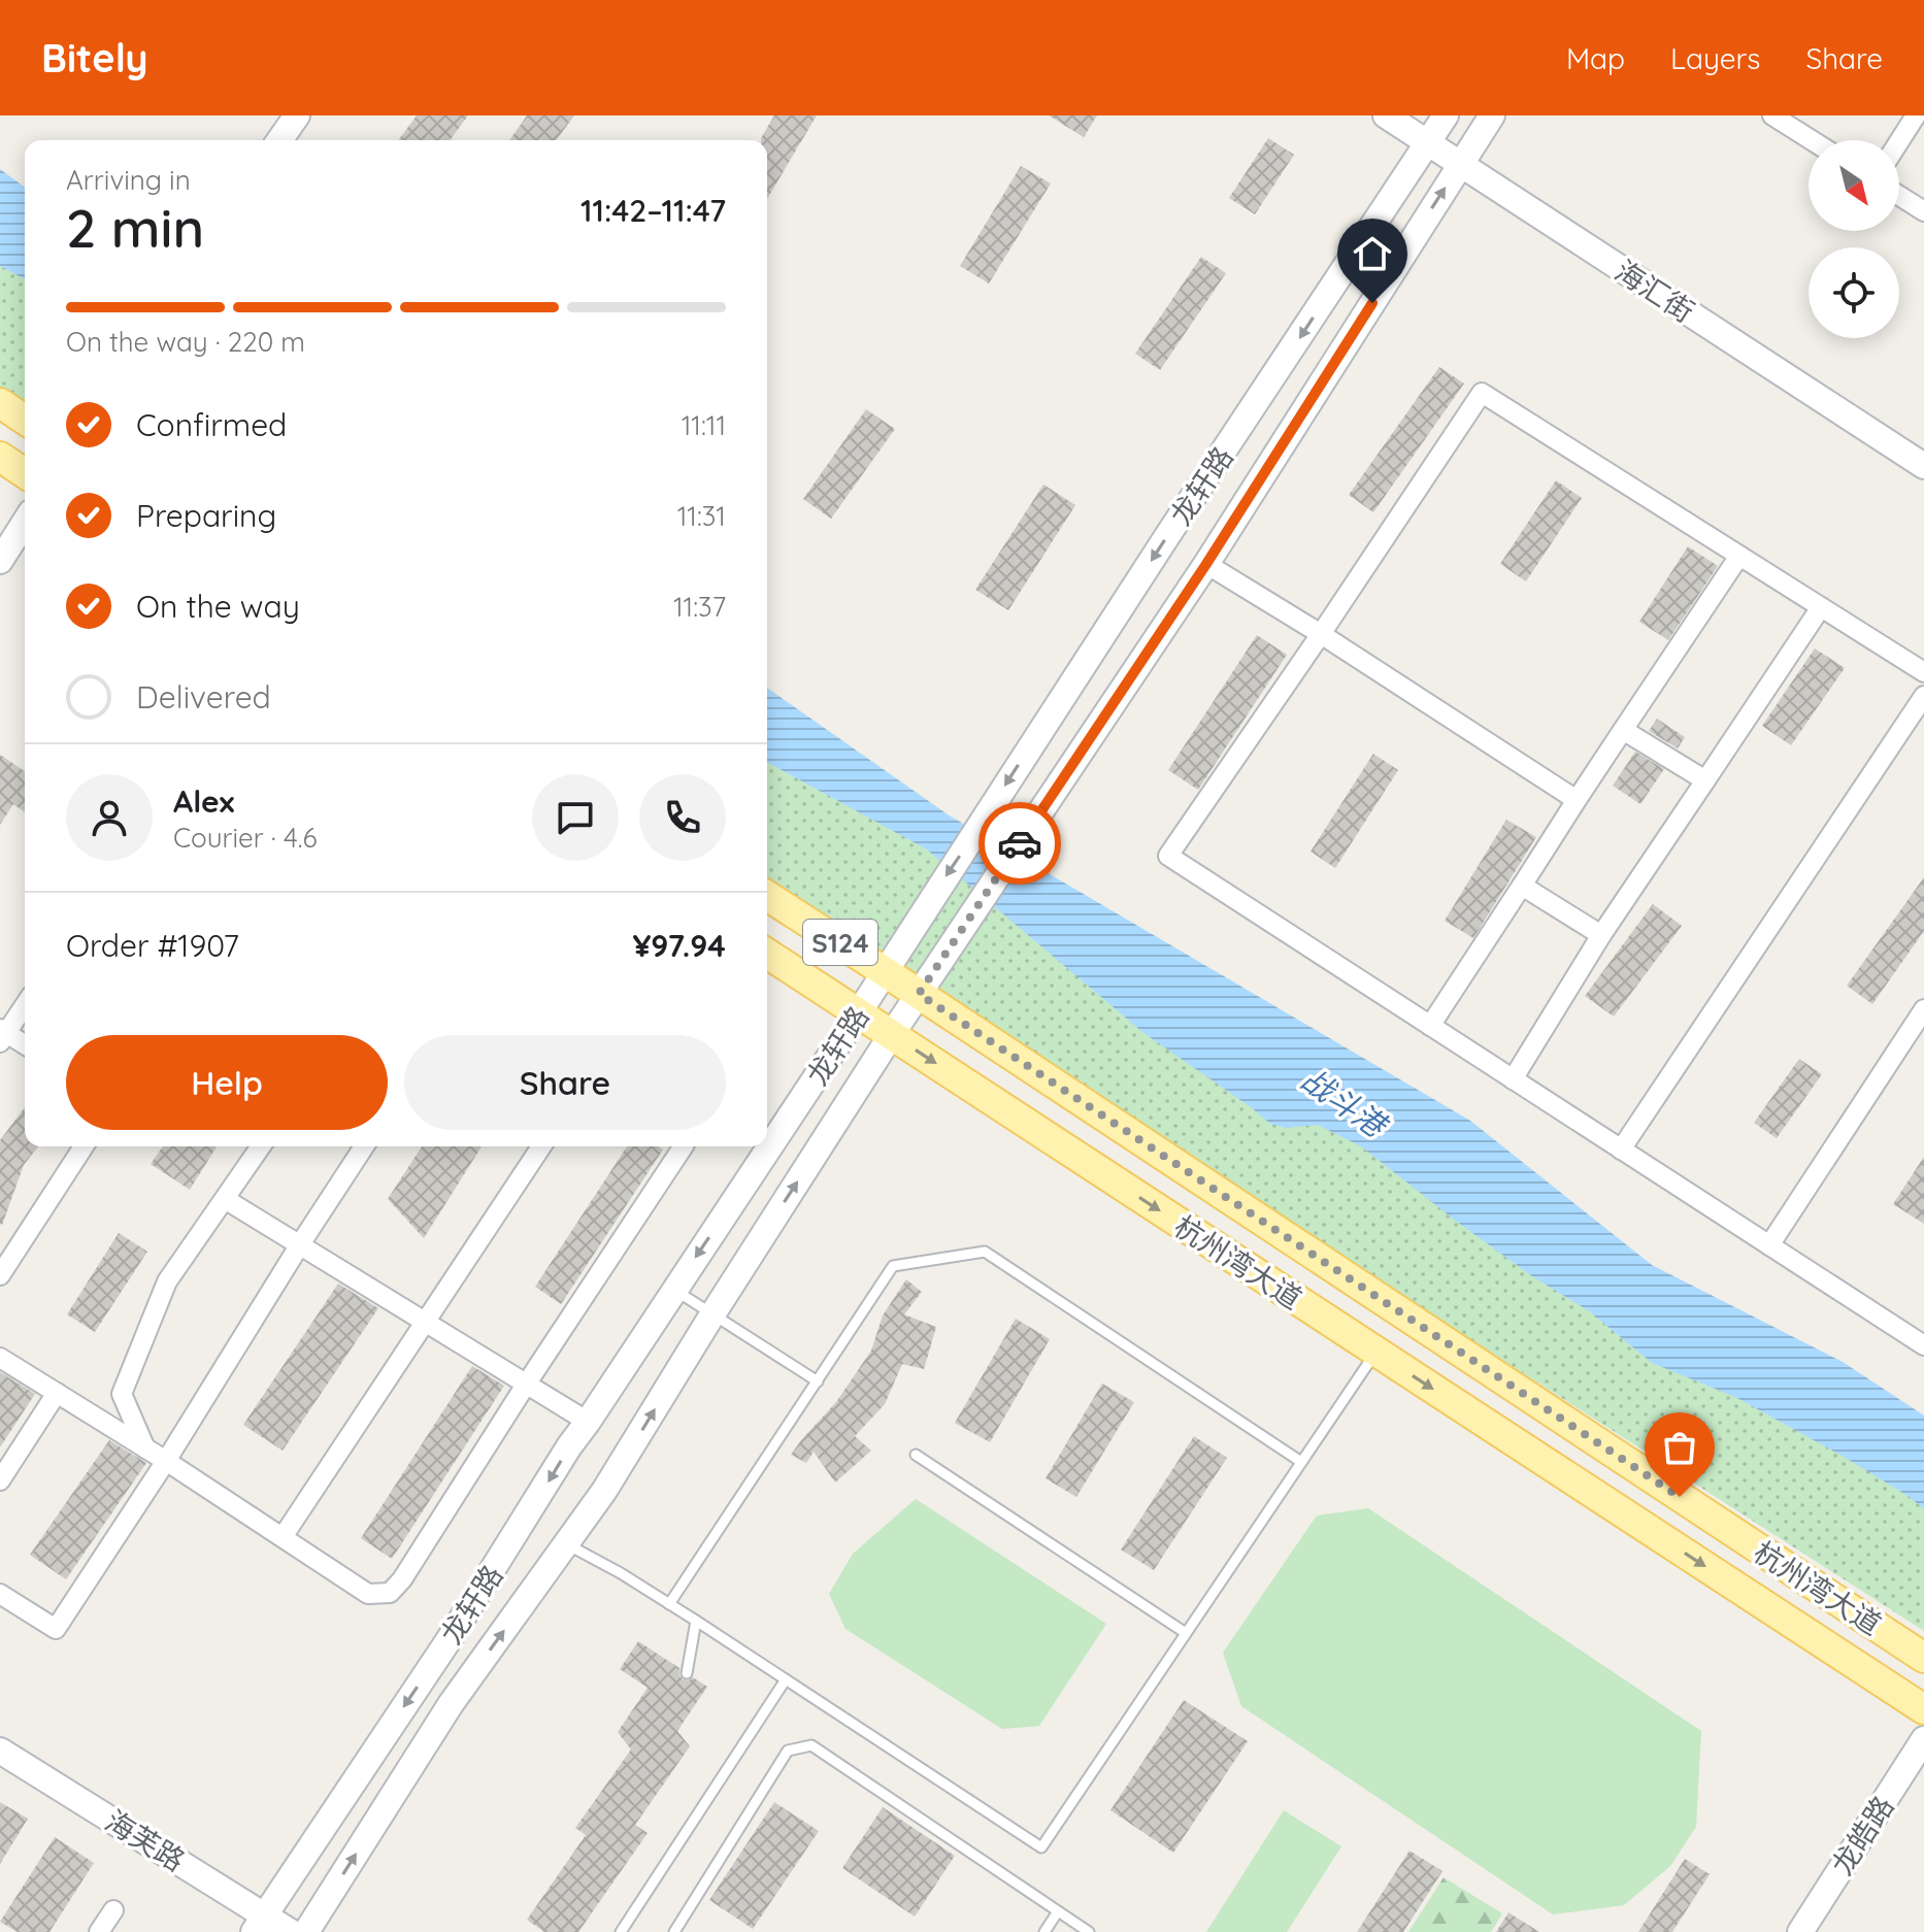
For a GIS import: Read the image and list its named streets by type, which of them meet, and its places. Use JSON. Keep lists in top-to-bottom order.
{
  "streets": {
    "main road": ["S124", "杭州湾大道"],
    "street": [
      "海汇街",
      "龙轩路",
      "龙皓路",
      "海芙路"
    ]
  },
  "crossings": [
    ["海汇街", "龙轩路"],
    ["龙轩路", "杭州湾大道"],
    ["龙轩路", "海芙路"]
  ],
  "water": ["战斗港"],
  "north": "bottom right",
  "page": {
    "header": "Bitely",
    "nav": ["Map", "Layers", "Share"],
    "heading": ["2 min", "Arriving in", "11:42–11:47"],
    "panel": [
      "Alex",
      "Courier · 4.6",
      "Order #1907",
      "¥97.94"
    ],
    "bar": "On the way · 220 m",
    "list": [
      ["Confirmed", "11:11"],
      ["Preparing", "11:31"],
      ["On the way", "11:37"],
      "Delivered"
    ],
    "buttons": ["Help", "Share"]
  }
}
